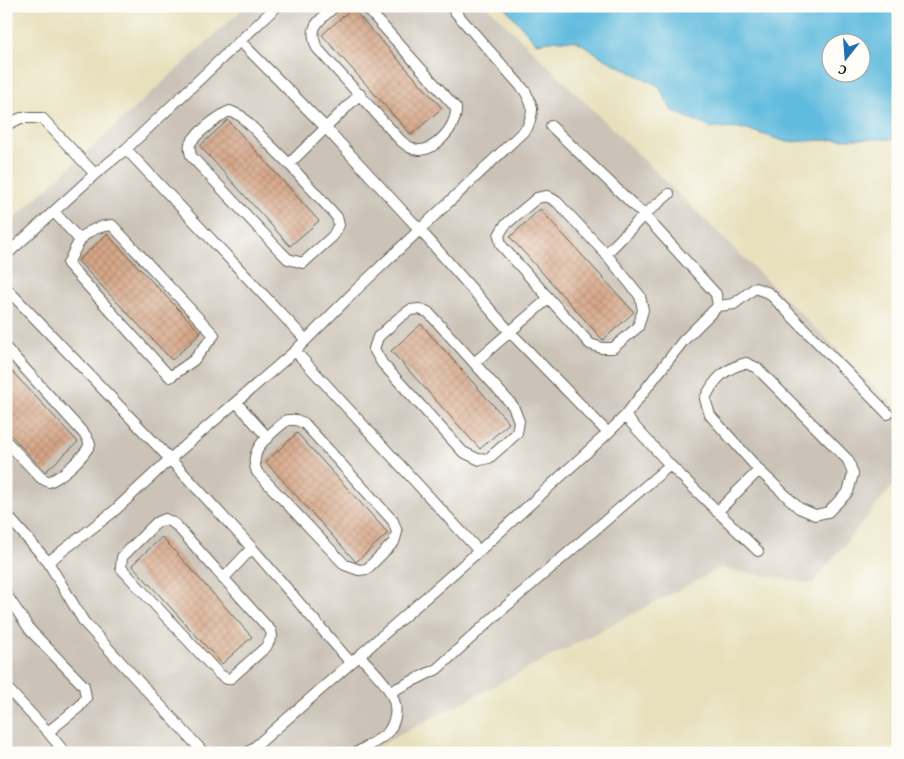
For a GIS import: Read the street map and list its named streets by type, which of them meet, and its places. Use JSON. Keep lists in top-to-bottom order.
{
  "north": "bottom"
}
